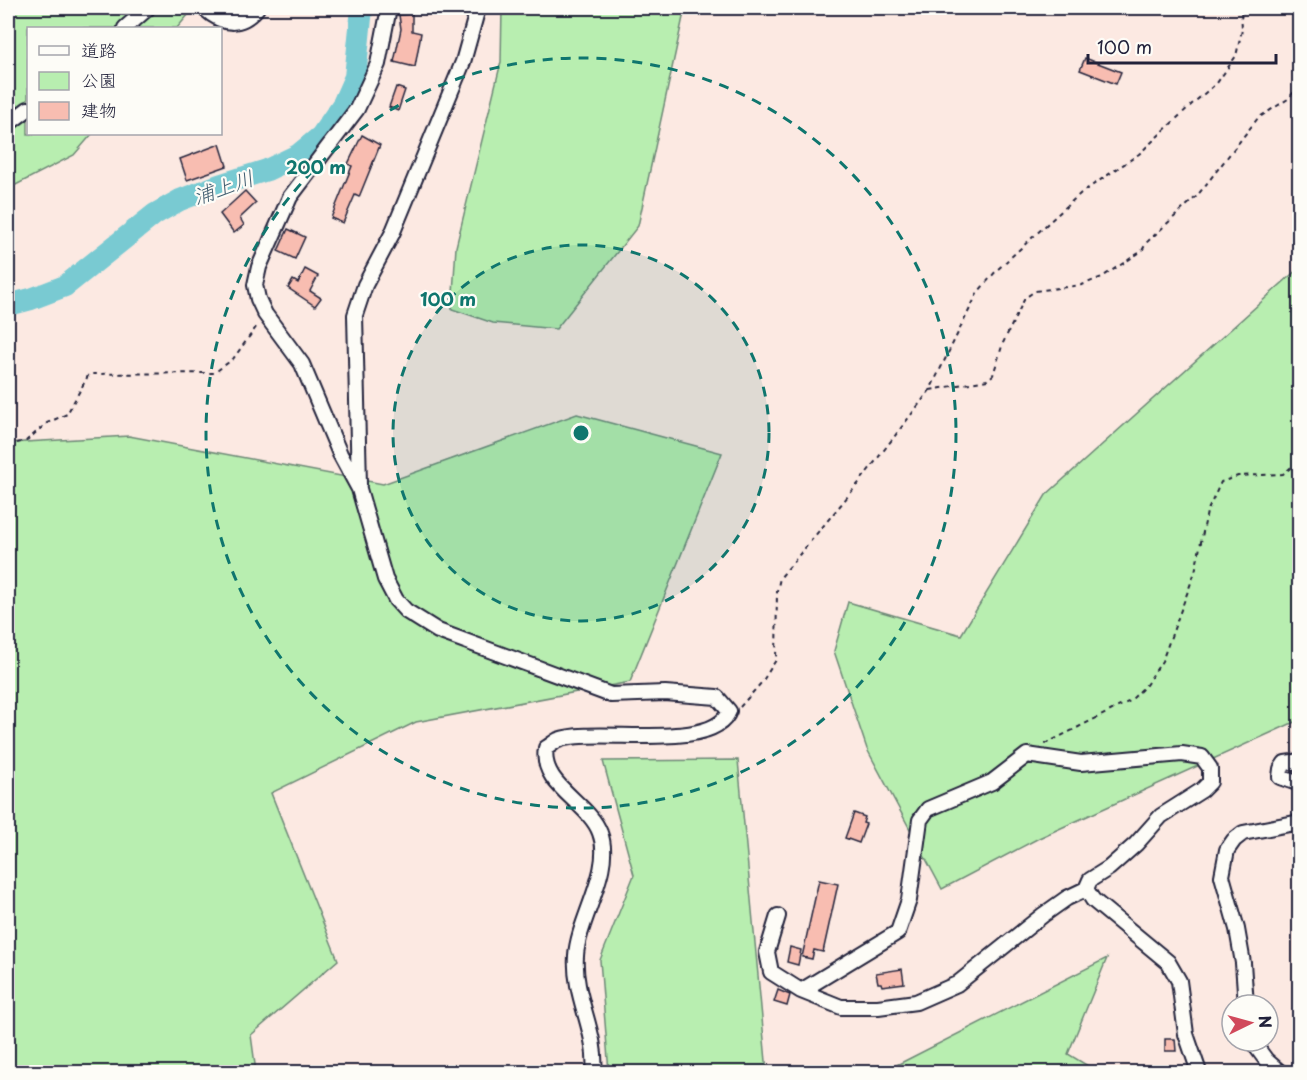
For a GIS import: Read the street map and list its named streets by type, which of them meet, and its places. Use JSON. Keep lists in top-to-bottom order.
{
  "water": ["浦上川"],
  "legend": ["道路", "公園", "建物"],
  "scale_bar": "100 m",
  "north": "right",
  "rings": ["200 m", "100 m"]
}
